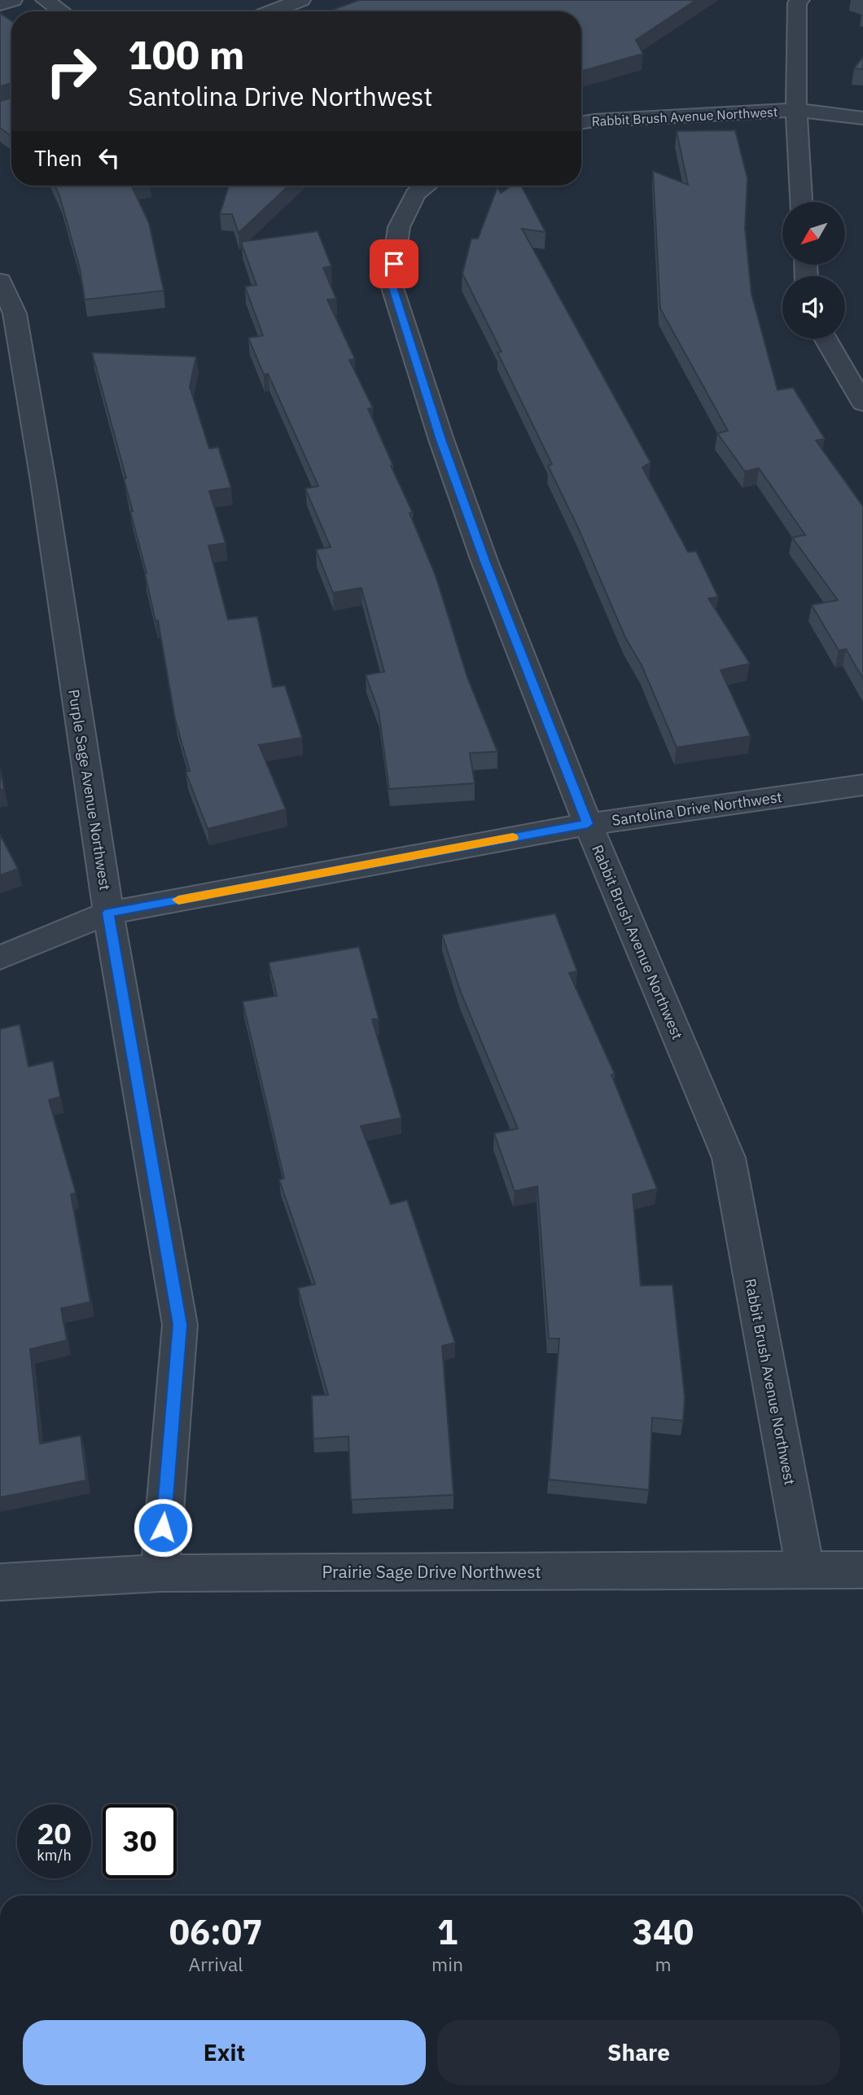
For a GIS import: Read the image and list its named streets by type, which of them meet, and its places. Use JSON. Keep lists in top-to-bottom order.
{
  "streets": {
    "street": [
      "Rabbit Brush Avenue Northwest",
      "Purple Sage Avenue Northwest",
      "Santolina Drive Northwest",
      "Prairie Sage Drive Northwest"
    ]
  },
  "crossings": [
    ["Rabbit Brush Avenue Northwest", "Santolina Drive Northwest"],
    ["Rabbit Brush Avenue Northwest", "Prairie Sage Drive Northwest"],
    ["Purple Sage Avenue Northwest", "Santolina Drive Northwest"],
    ["Purple Sage Avenue Northwest", "Prairie Sage Drive Northwest"]
  ],
  "north": "bottom left",
  "page": {
    "turn": ["100 m", "Santolina Drive Northwest"],
    "then": "Then",
    "speed": "20 km/h",
    "limit": "30",
    "eta": [
      "06:07",
      "Arrival",
      "1",
      "min",
      "340",
      "m"
    ],
    "buttons": ["Exit", "Share"]
  }
}
